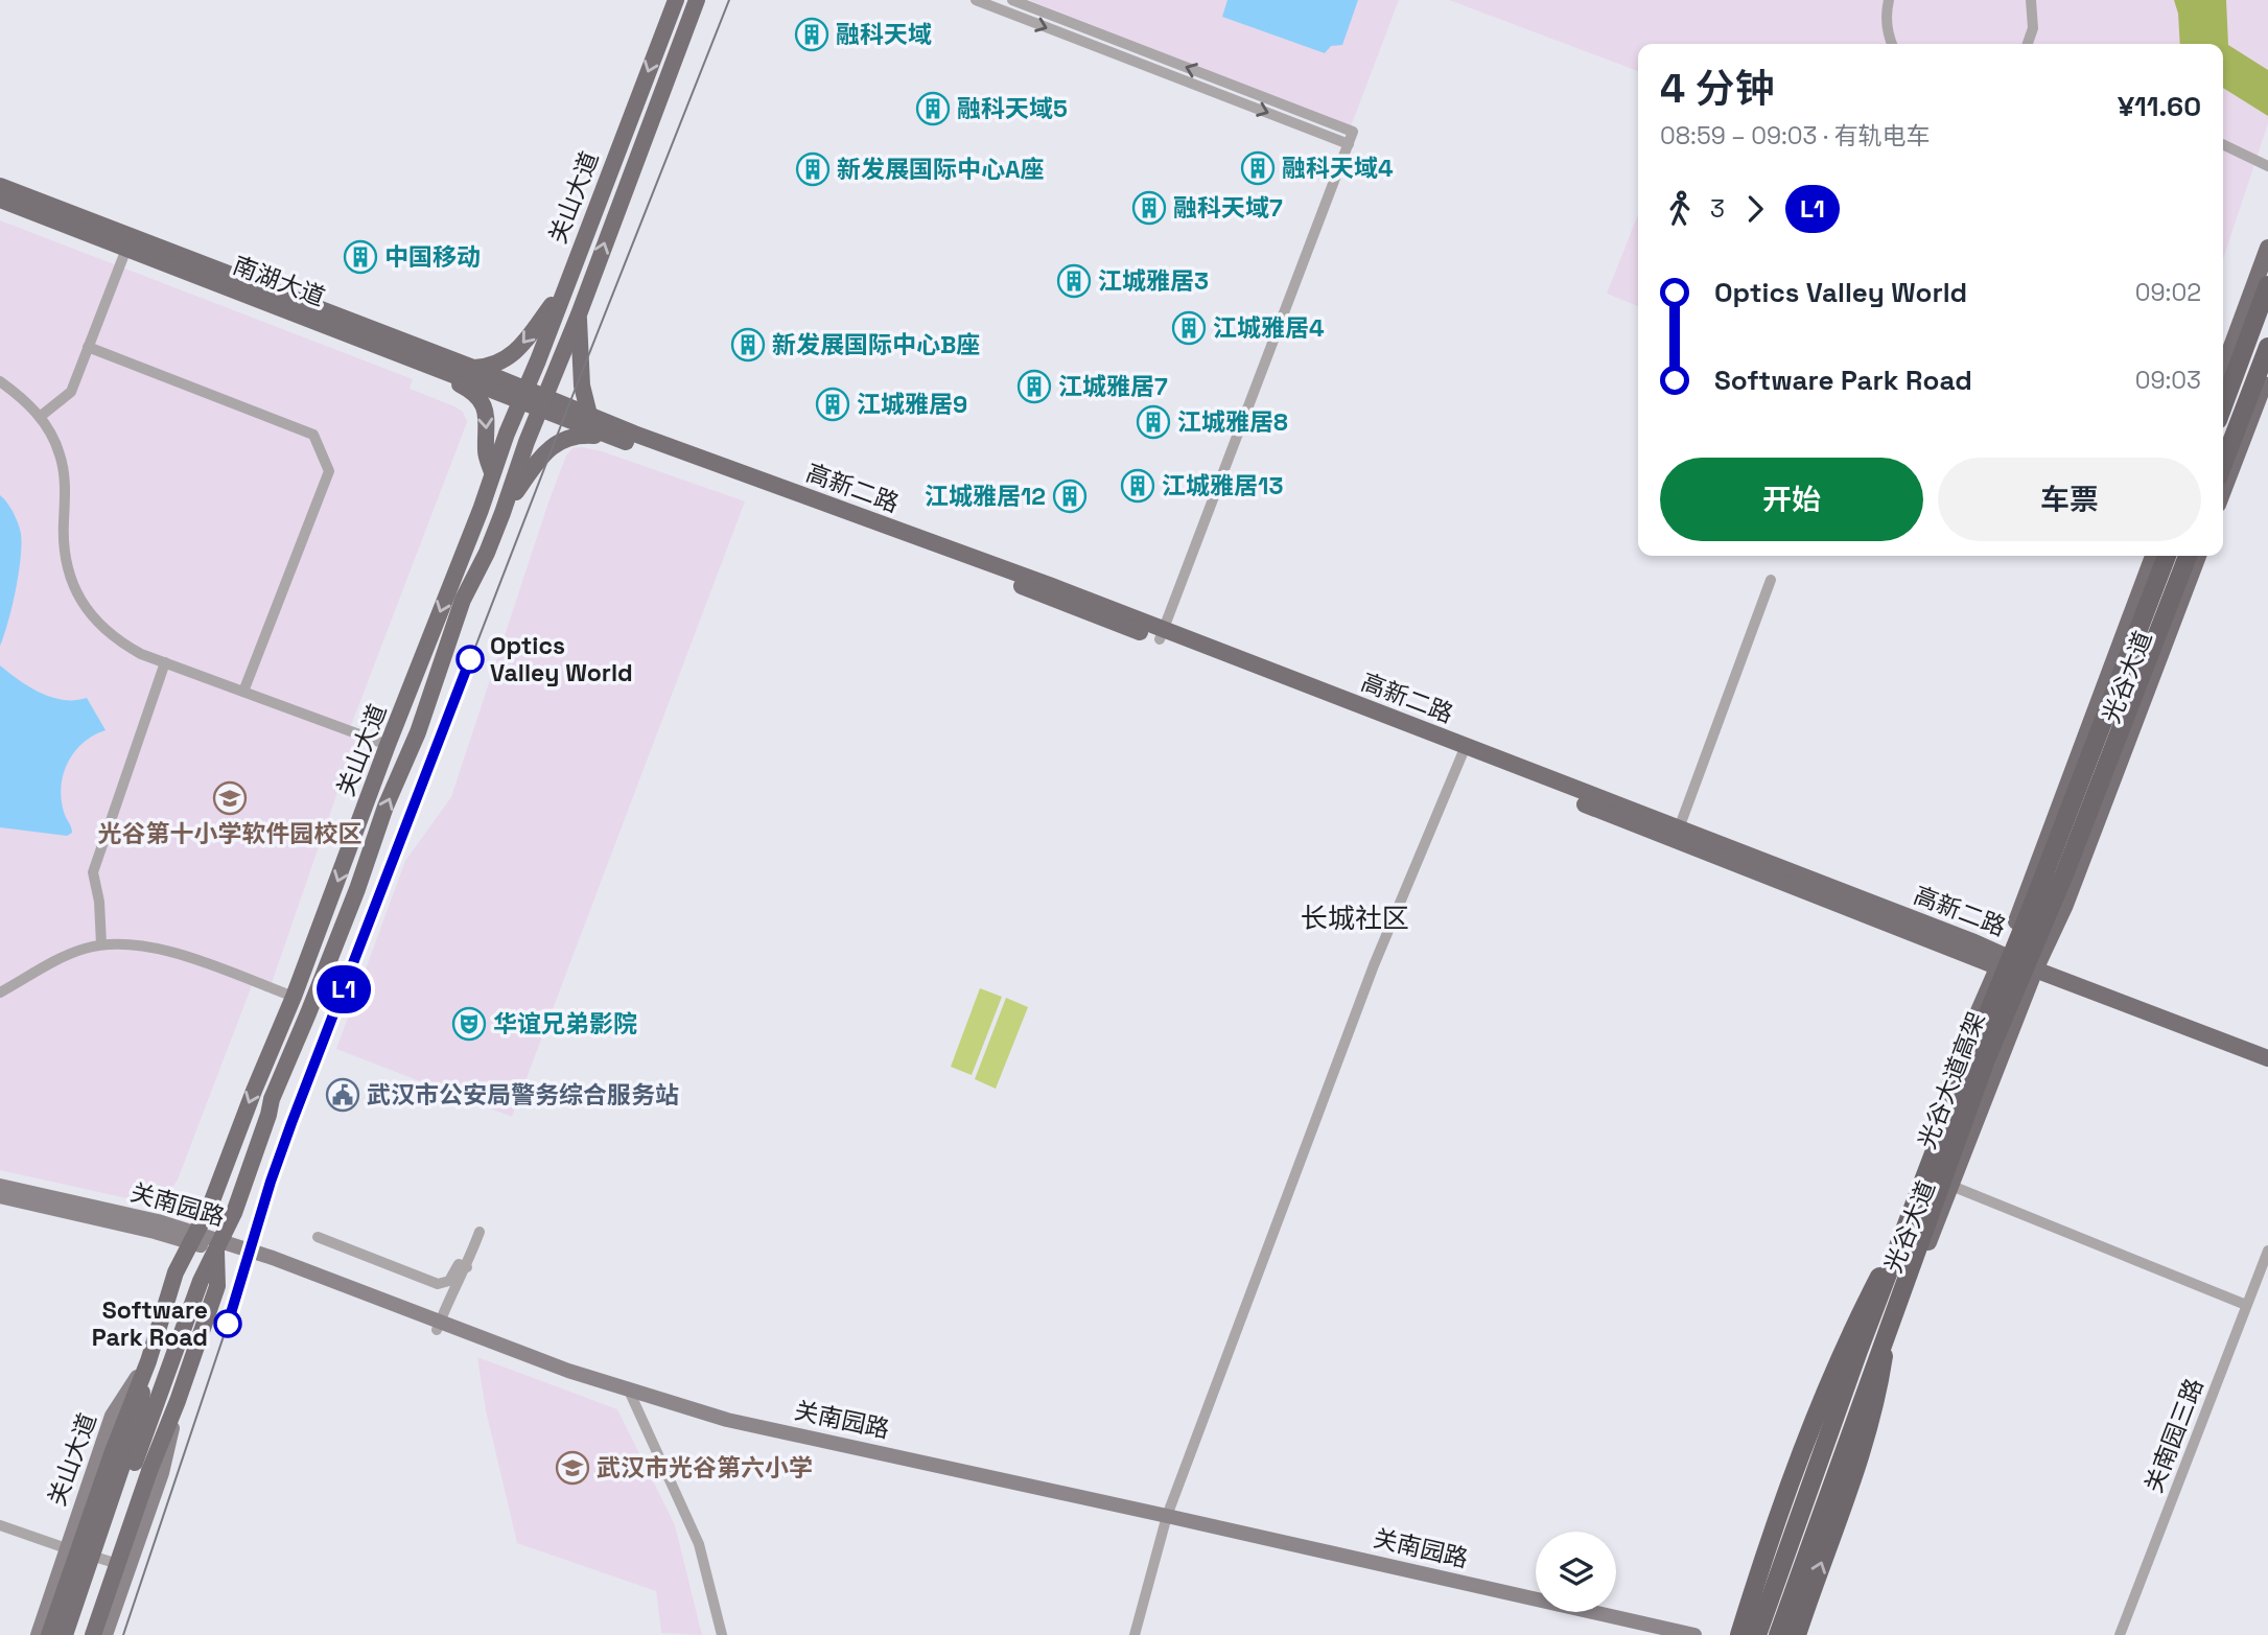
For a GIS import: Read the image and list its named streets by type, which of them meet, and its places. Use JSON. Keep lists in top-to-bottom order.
{
  "streets": {
    "highway": ["光谷大道高架"],
    "main road": [
      "关山大道",
      "南湖大道",
      "高新二路",
      "光谷大道",
      "关南园路"
    ],
    "street": ["关南园三路"]
  },
  "crossings": [
    ["关山大道", "南湖大道"],
    ["关山大道", "高新二路"],
    ["关山大道", "关南园路"],
    ["南湖大道", "高新二路"],
    ["高新二路", "光谷大道"]
  ],
  "districts": ["长城社区"],
  "places": {
    "building": [
      "融科天域",
      "融科天域5",
      "融科天域4",
      "新发展国际中心A座",
      "融科天域7",
      "中国移动",
      "江城雅居3",
      "江城雅居4",
      "新发展国际中心B座",
      "江城雅居7",
      "江城雅居9",
      "江城雅居8",
      "江城雅居13",
      "江城雅居12"
    ],
    "other": ["Optics Valley World", "Software Park Road"],
    "school or university": ["光谷第十小学软件园校区", "武汉市光谷第六小学"],
    "theatre": ["华谊兄弟影院"],
    "public building": ["武汉市公安局警务综合服务站"]
  },
  "lines": ["tram line L1"],
  "page": {
    "on_map": "L1",
    "heading": ["4 分钟", "08:59 – 09:03 · 有轨电车", "¥11.60"],
    "legs": ["3", "L1"],
    "list": [
      {
        "name": "Optics Valley World",
        "value": "09:02"
      },
      {
        "name": "Software Park Road",
        "value": "09:03"
      }
    ],
    "buttons": ["开始", "车票"]
  }
}
